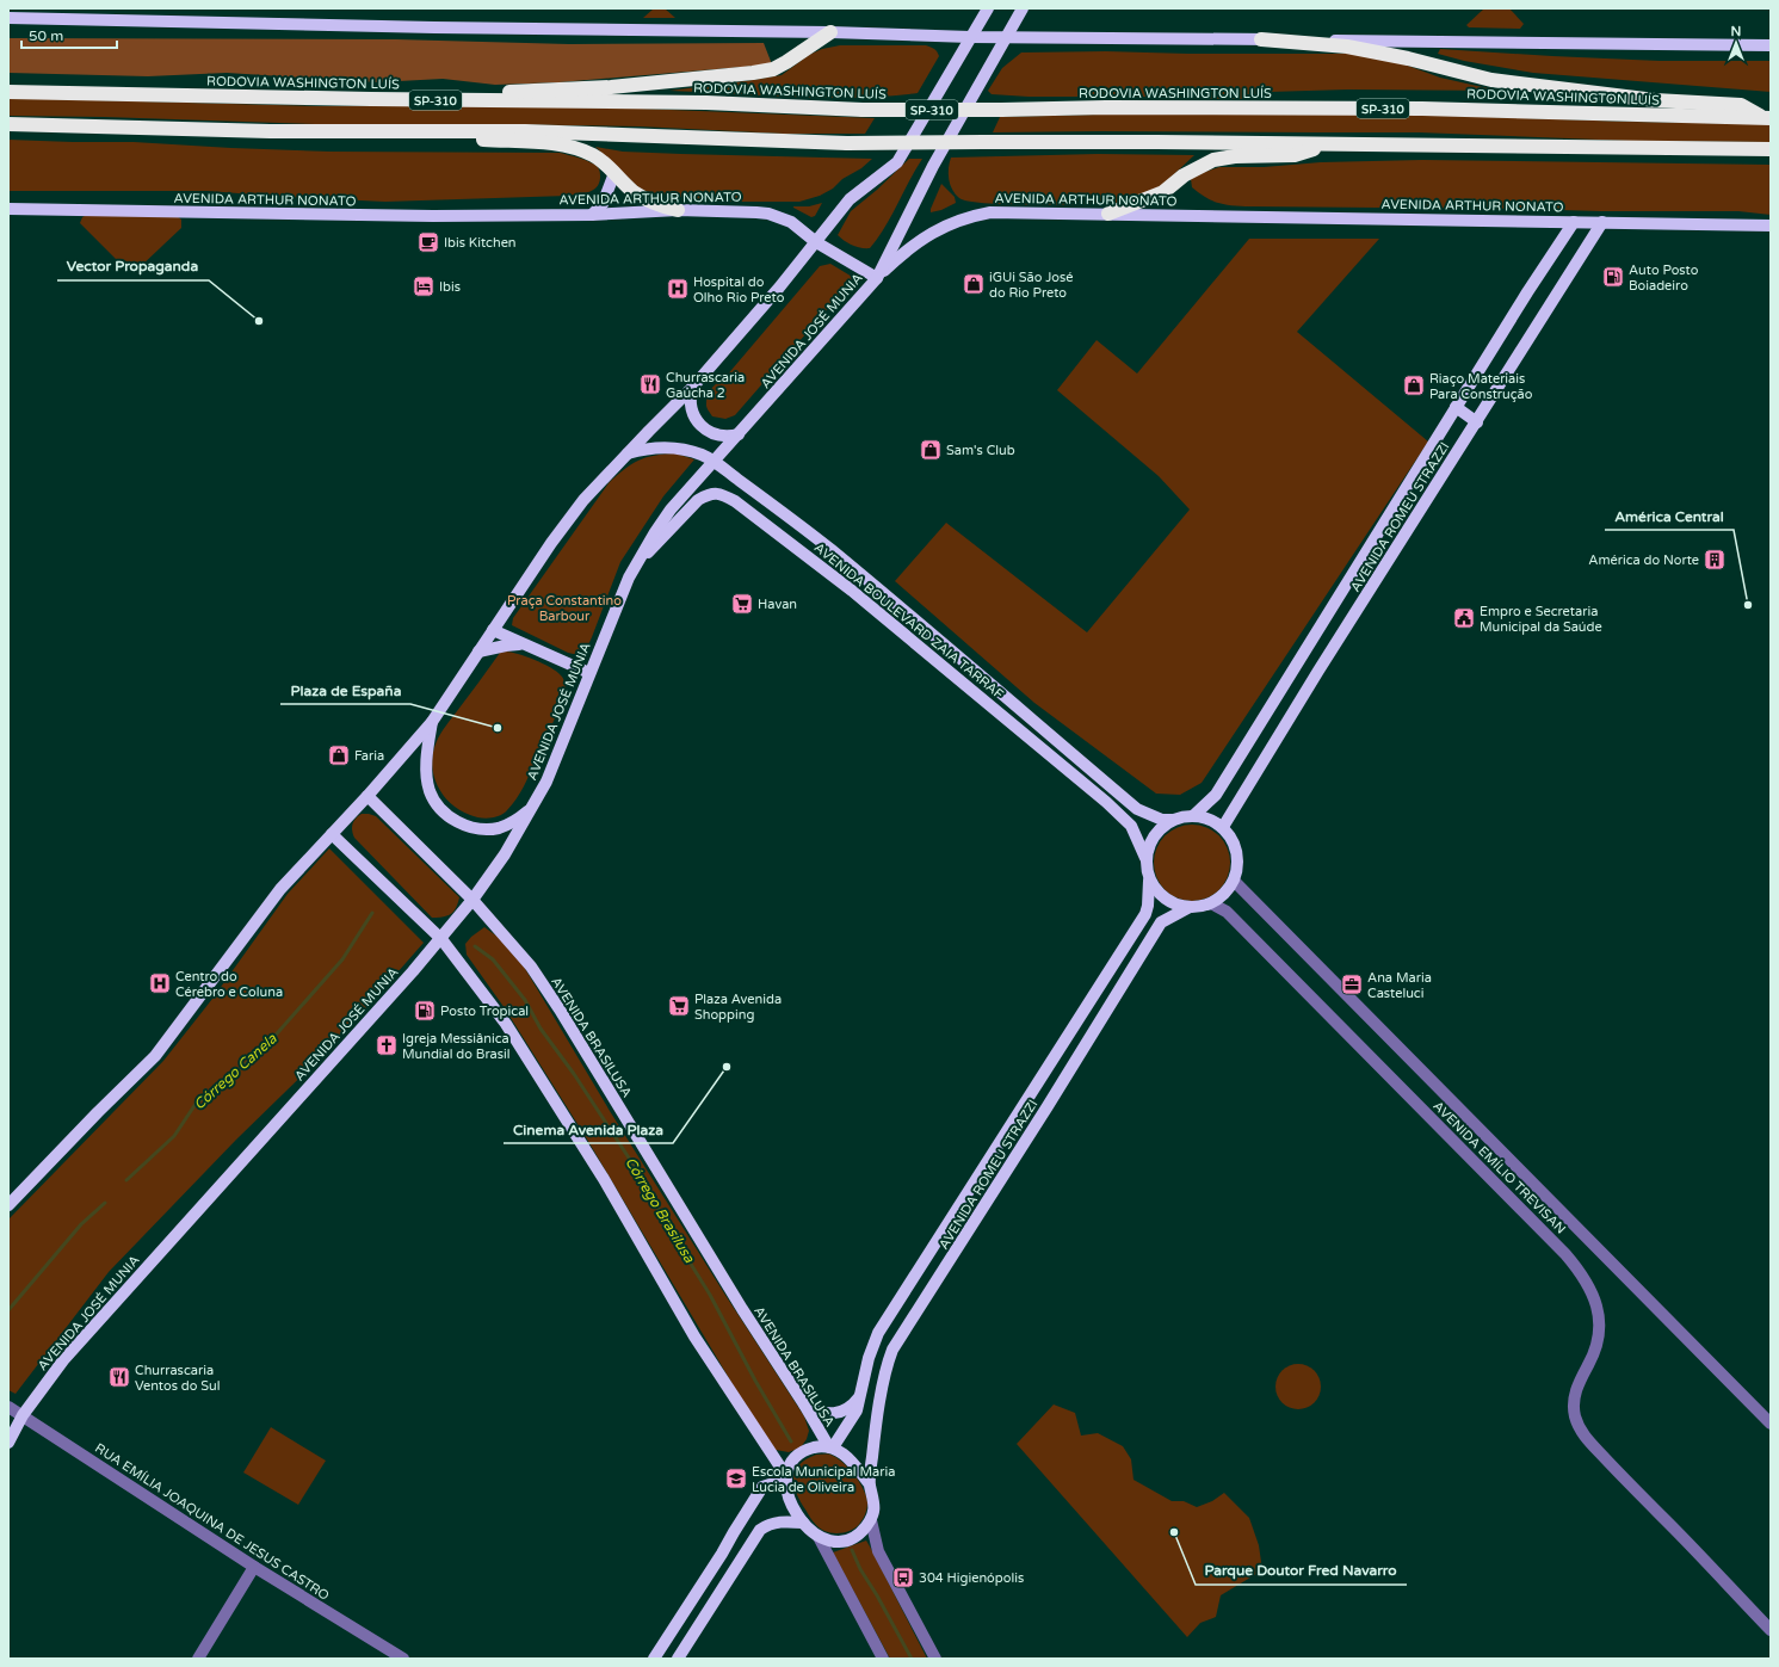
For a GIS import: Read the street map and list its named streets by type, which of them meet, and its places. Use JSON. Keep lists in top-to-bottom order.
{
  "streets": {
    "highway": ["RODOVIA WASHINGTON LUÍS", "SP-310"],
    "main road": [
      "AVENIDA ARTHUR NONATO",
      "AVENIDA JOSÉ MUNIA",
      "AVENIDA ROMEU STRAZZI",
      "AVENIDA BOULEVARD ZAIA TARRAF",
      "AVENIDA BRASILUSA"
    ],
    "street": ["AVENIDA EMÍLIO TREVISAN", "RUA EMÍLIA JOAQUINA DE JESUS CASTRO"]
  },
  "crossings": [
    ["AVENIDA ARTHUR NONATO", "AVENIDA JOSÉ MUNIA"],
    ["AVENIDA ARTHUR NONATO", "AVENIDA ROMEU STRAZZI"],
    ["AVENIDA JOSÉ MUNIA", "AVENIDA BOULEVARD ZAIA TARRAF"],
    ["AVENIDA JOSÉ MUNIA", "AVENIDA BRASILUSA"],
    ["AVENIDA JOSÉ MUNIA", "RUA EMÍLIA JOAQUINA DE JESUS CASTRO"],
    ["AVENIDA ROMEU STRAZZI", "AVENIDA BOULEVARD ZAIA TARRAF"],
    ["AVENIDA ROMEU STRAZZI", "AVENIDA BRASILUSA"],
    ["AVENIDA ROMEU STRAZZI", "AVENIDA EMÍLIO TREVISAN"],
    ["AVENIDA BOULEVARD ZAIA TARRAF", "AVENIDA EMÍLIO TREVISAN"]
  ],
  "water": ["Córrego Canela", "Córrego Brasilusa"],
  "parks": ["Praça Constantino Barbour"],
  "places": {
    "cafe": ["Ibis Kitchen"],
    "fuel station": ["Auto Posto Boiadeiro", "Posto Tropical"],
    "shop": [
      "iGUi São José do Rio Preto",
      "Riaço Materiais Para Construção",
      "Sam's Club",
      "Faria"
    ],
    "hotel": ["Ibis"],
    "hospital": ["Hospital do Olho Rio Preto", "Centro do Cérebro e Coluna"],
    "other": [
      "Vector Propaganda",
      "América Central",
      "Plaza de España",
      "Cinema Avenida Plaza",
      "Parque Doutor Fred Navarro"
    ],
    "restaurant": ["Churrascaria Gaúcha 2", "Churrascaria Ventos do Sul"],
    "building": ["América do Norte"],
    "supermarket": ["Havan", "Plaza Avenida Shopping"],
    "public building": ["Empro e Secretaria Municipal da Saúde"],
    "office": ["Ana Maria Casteluci"],
    "church": ["Igreja Messiânica Mundial do Brasil"],
    "school or university": ["Escola Municipal Maria Lucia de Oliveira"],
    "bus stop": ["304 Higienópolis"]
  },
  "scale_bar": "50 m",
  "north": "top"
}
